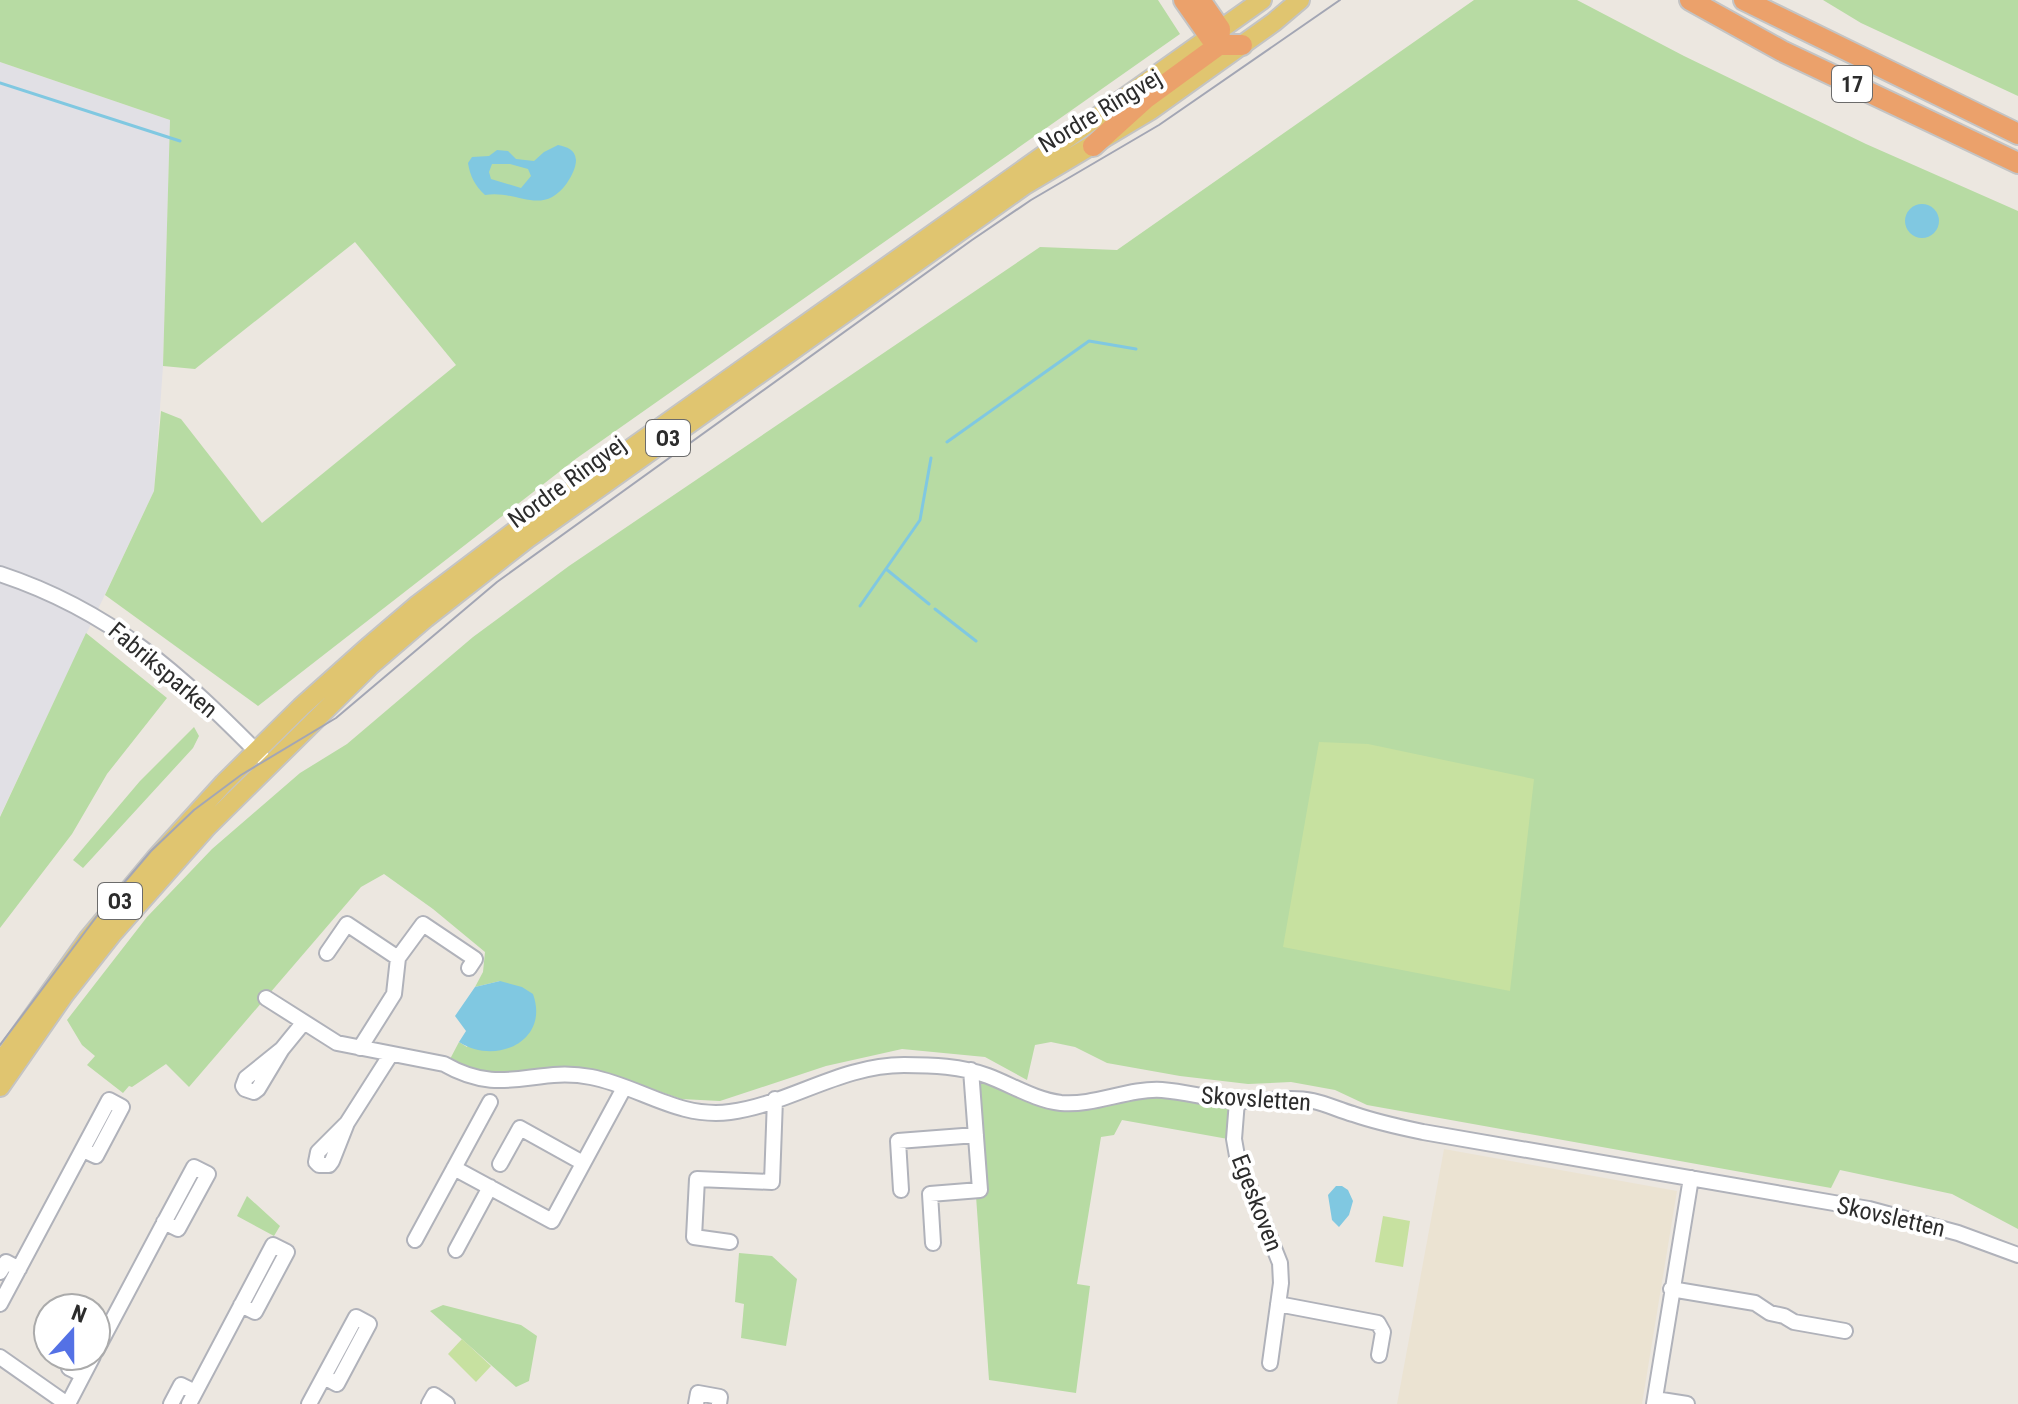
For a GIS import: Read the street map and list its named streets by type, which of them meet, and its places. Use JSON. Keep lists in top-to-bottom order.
{
  "streets": {
    "highway": ["17"],
    "main road": ["Nordre Ringvej", "O3"],
    "street": ["Fabriksparken", "Skovsletten", "Egeskoven"]
  },
  "crossings": [
    ["Nordre Ringvej", "Fabriksparken"],
    ["Skovsletten", "Egeskoven"]
  ],
  "north": "top"
}
